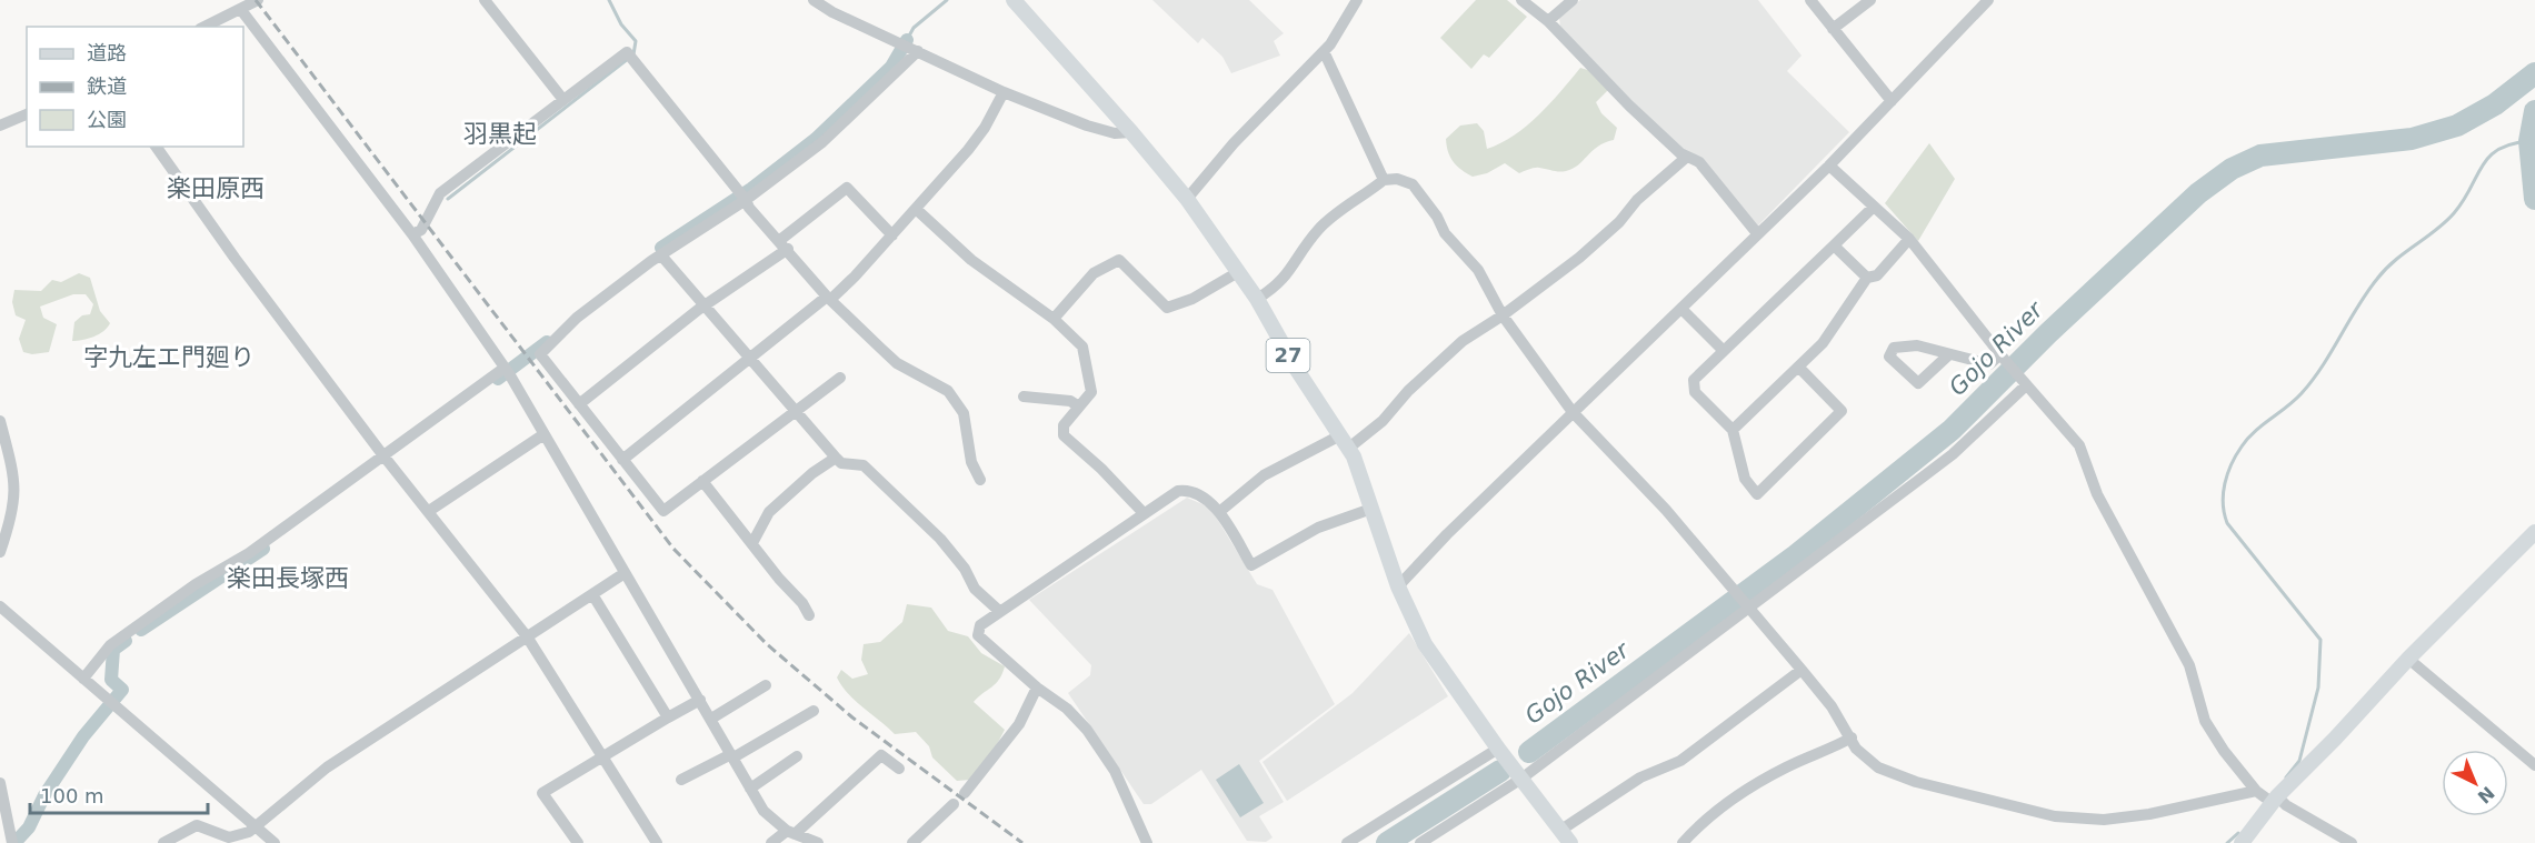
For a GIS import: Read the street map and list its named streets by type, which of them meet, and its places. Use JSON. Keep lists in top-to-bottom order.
{
  "streets": {
    "main road": ["27"]
  },
  "districts": [
    "羽黒起",
    "楽田原西",
    "字九左エ門廻り",
    "楽田長塚西"
  ],
  "water": ["Gojo River"],
  "legend": ["道路", "鉄道", "公園"],
  "scale_bar": "100 m",
  "north": "bottom right"
}
